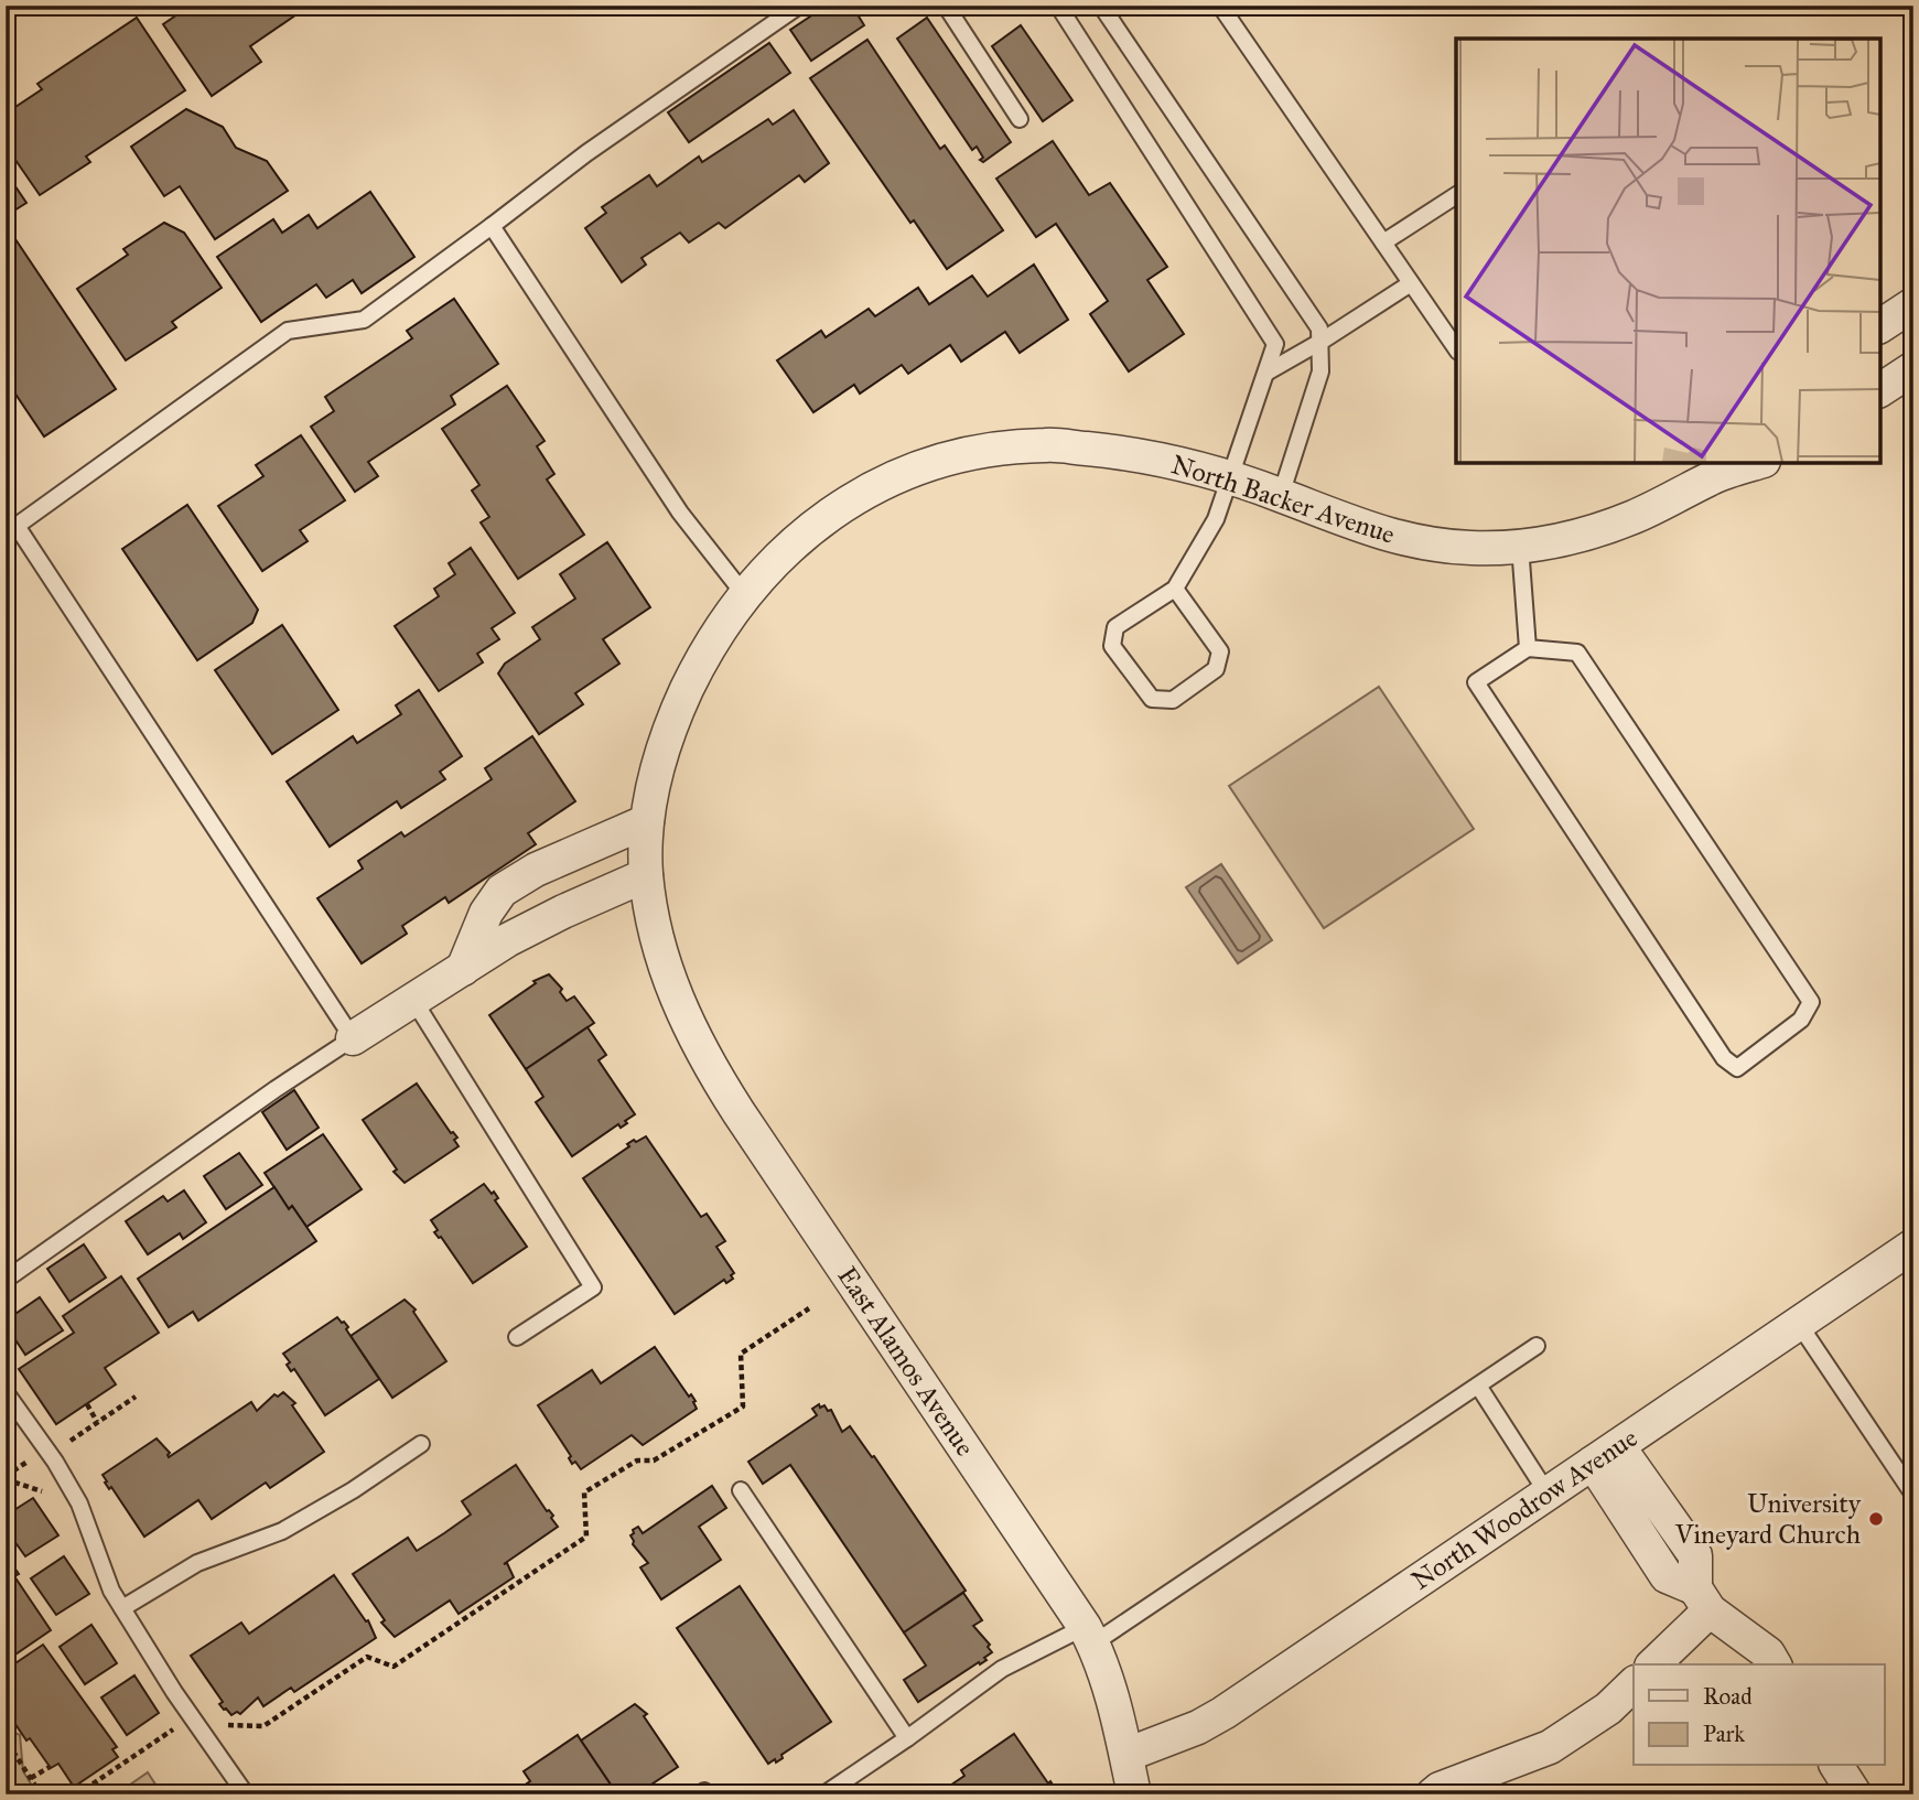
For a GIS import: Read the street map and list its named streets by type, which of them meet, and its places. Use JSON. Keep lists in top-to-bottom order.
{
  "streets": {
    "street": ["North Backer Avenue", "East Alamos Avenue", "North Woodrow Avenue"]
  },
  "crossings": [
    ["North Backer Avenue", "East Alamos Avenue"],
    ["East Alamos Avenue", "North Woodrow Avenue"]
  ],
  "places": ["University Vineyard Church"],
  "legend": ["Road", "Park"]
}
